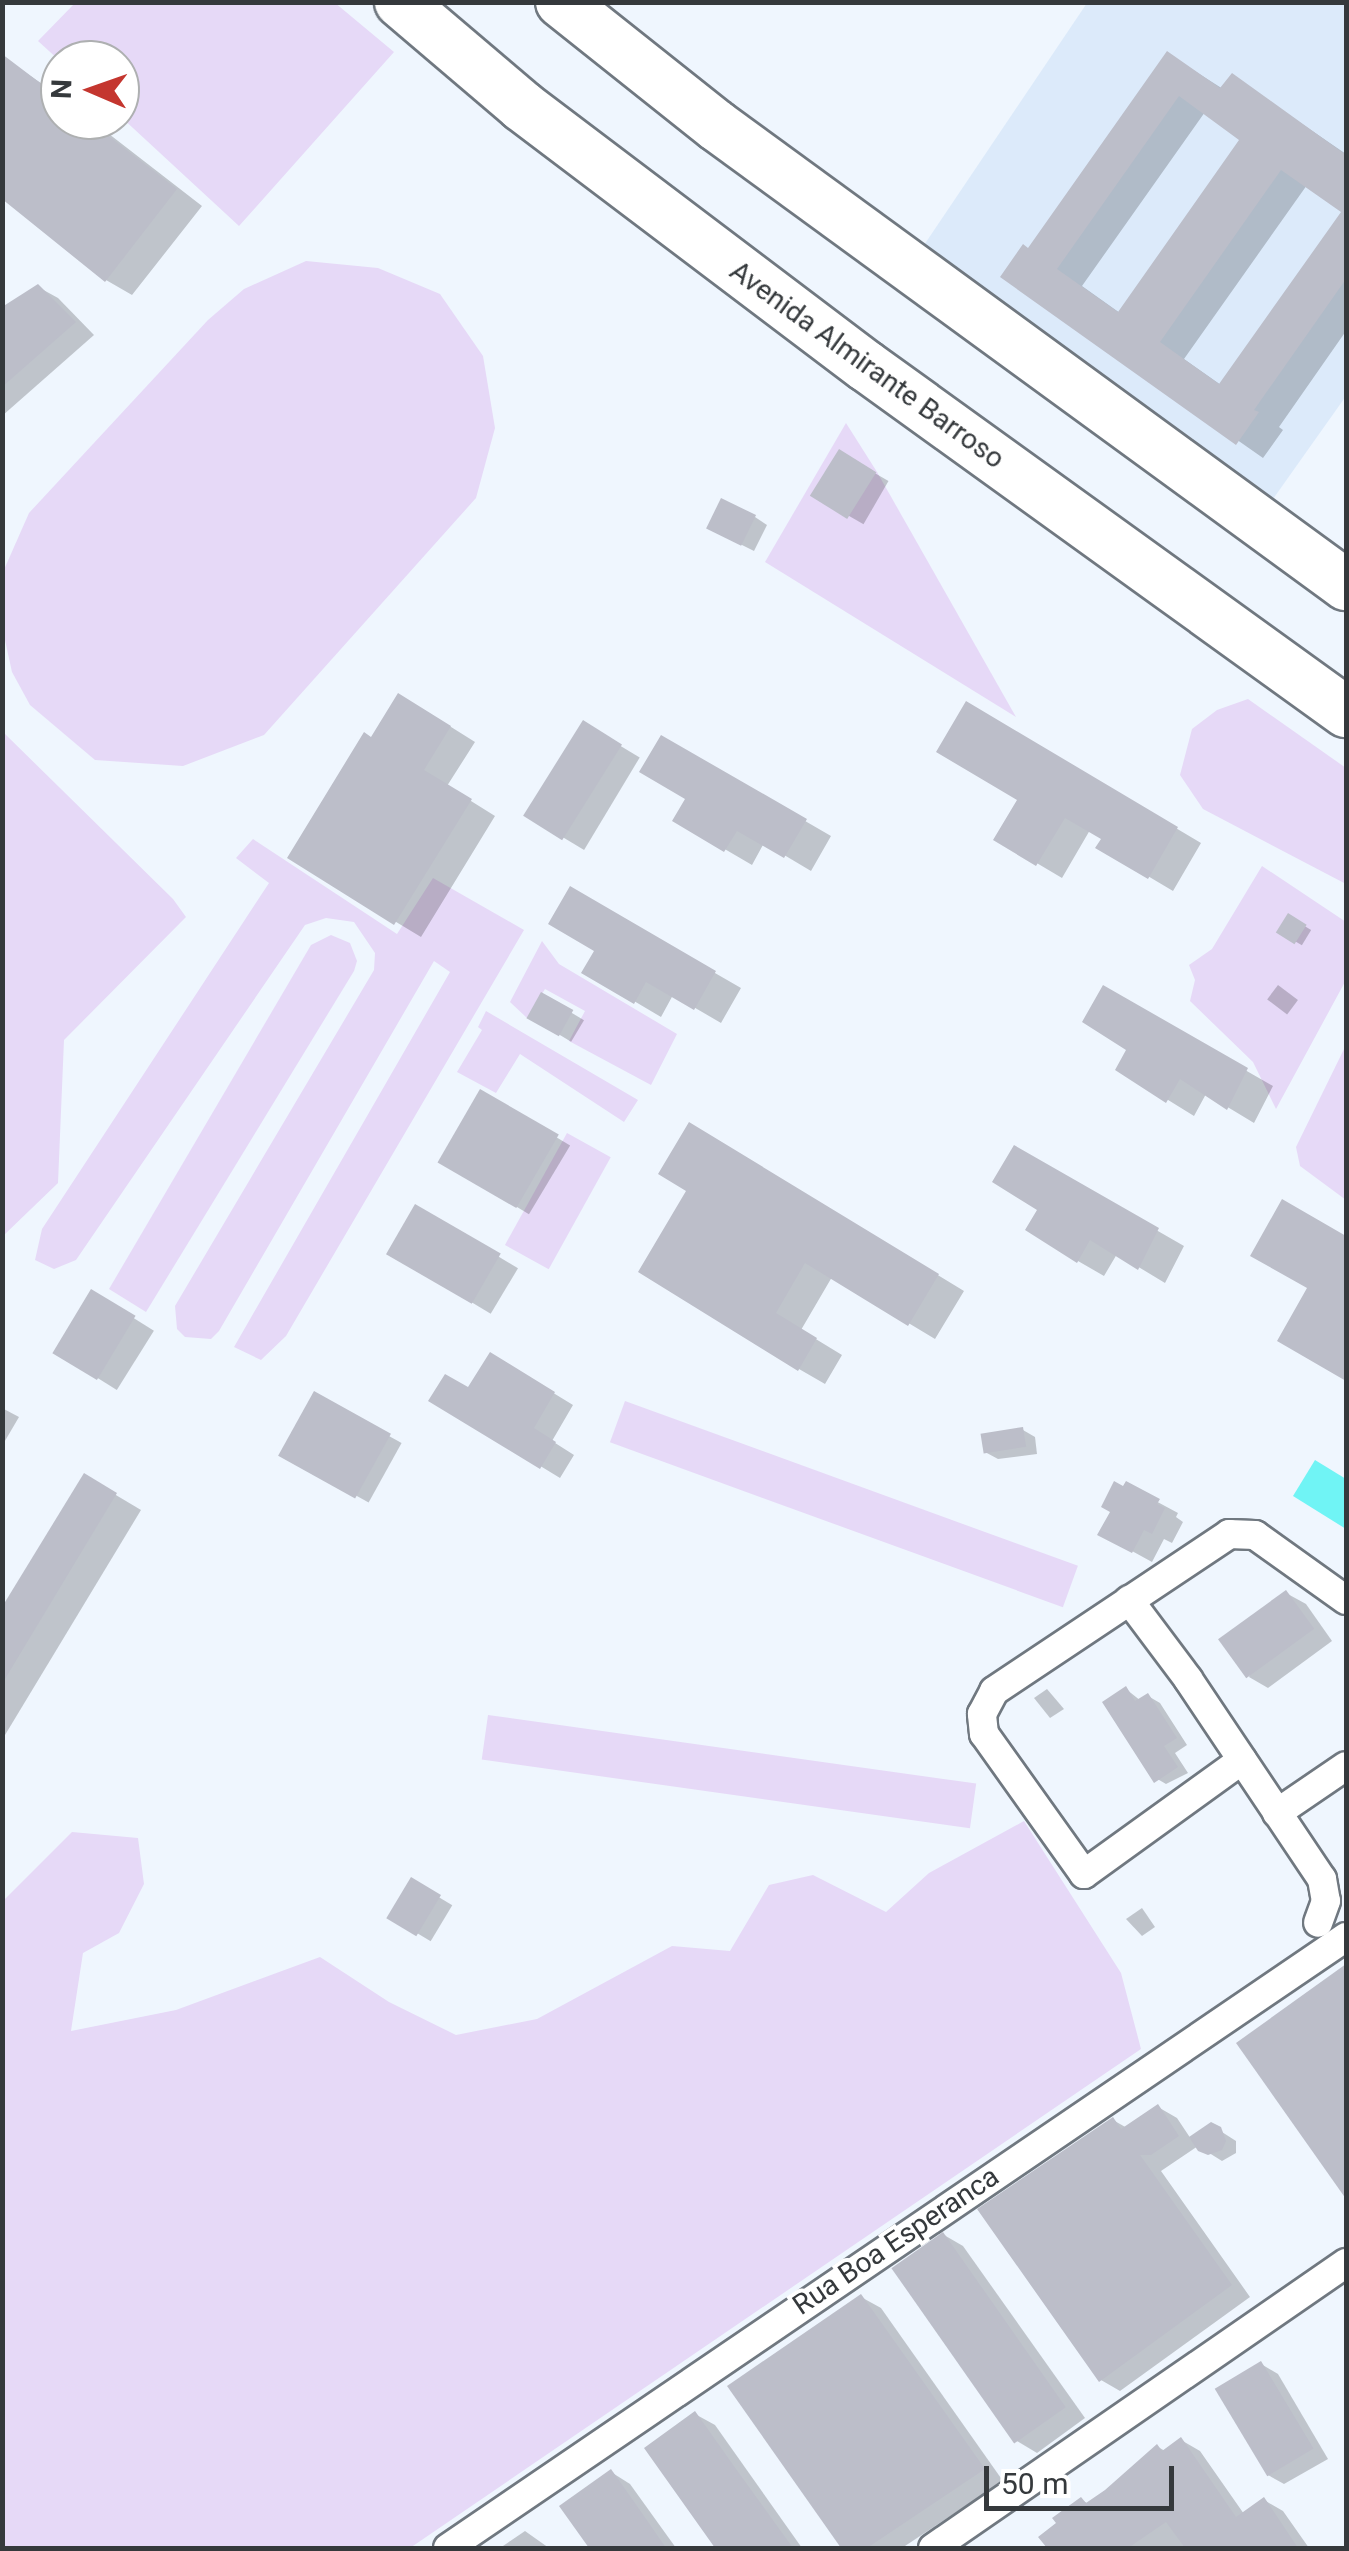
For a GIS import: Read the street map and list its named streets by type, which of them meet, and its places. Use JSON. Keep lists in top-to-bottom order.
{
  "streets": {
    "highway": ["Avenida Almirante Barroso"],
    "street": ["Rua Boa Esperanca"]
  },
  "scale_bar": "50 m",
  "north": "left"
}
